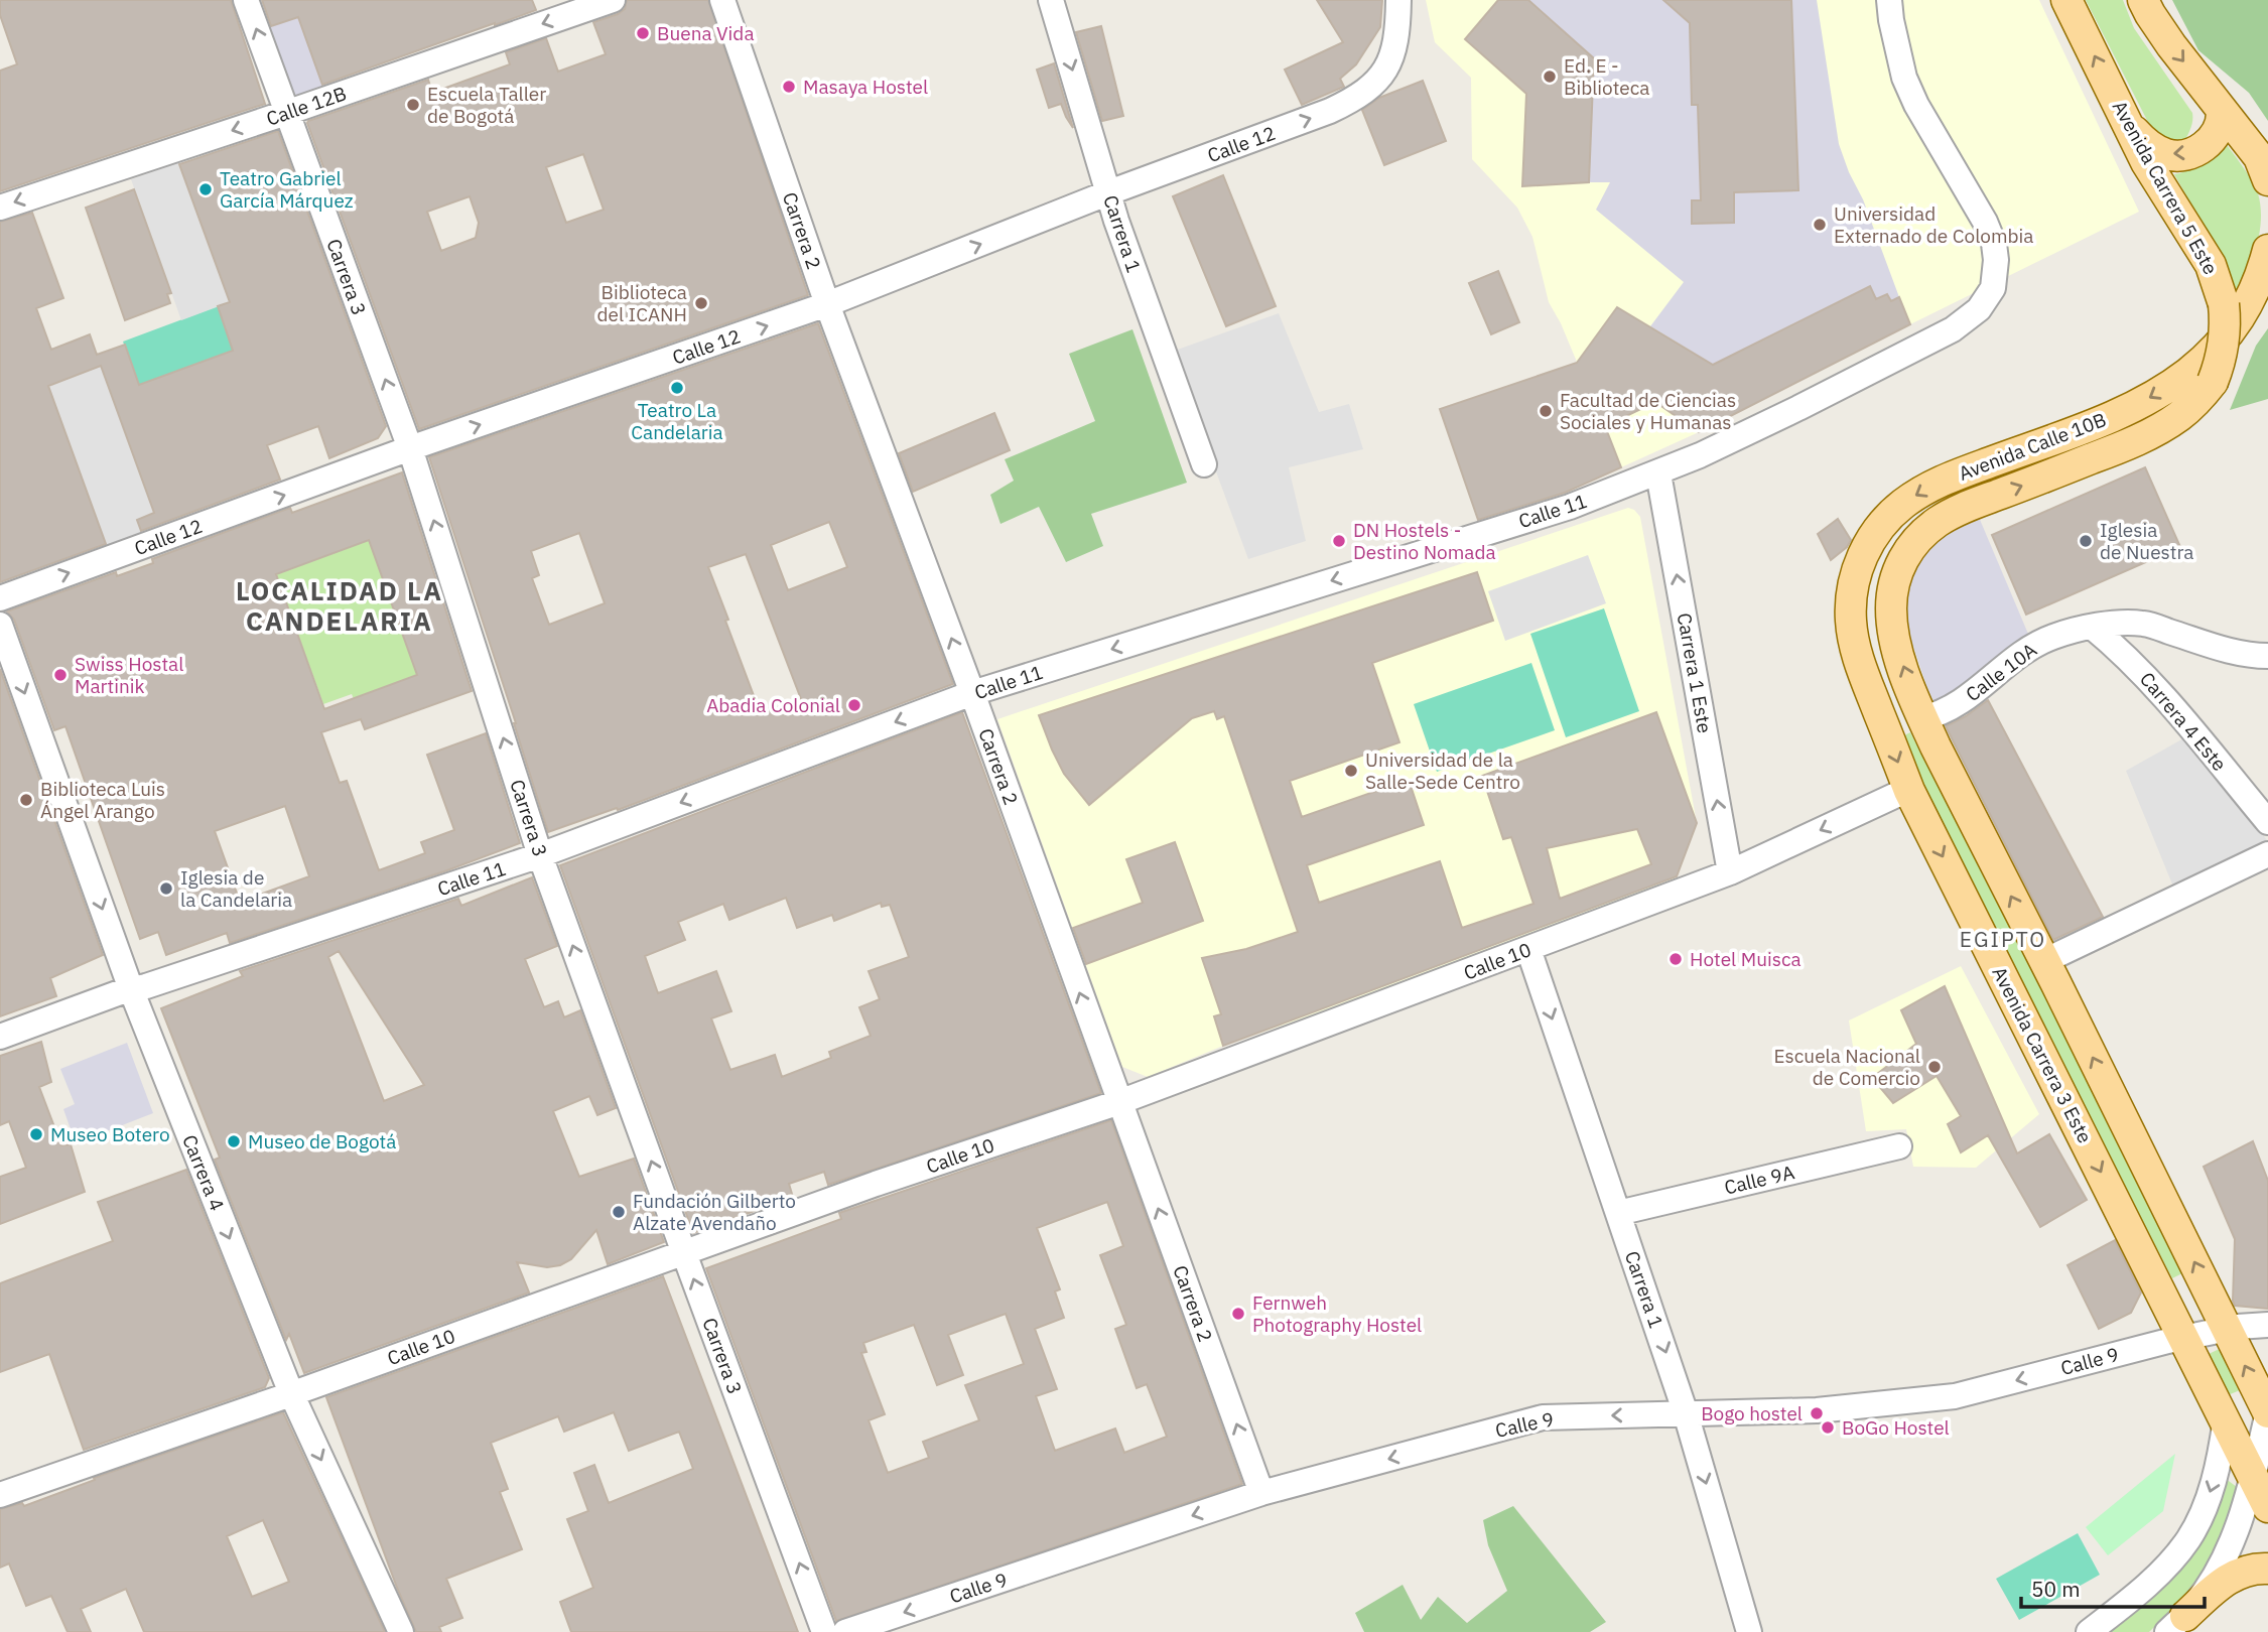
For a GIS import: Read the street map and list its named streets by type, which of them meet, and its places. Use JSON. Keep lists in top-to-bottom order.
{
  "streets": {
    "main road": ["Avenida Carrera 5 Este", "Avenida Calle 10B", "Avenida Carrera 3 Este"],
    "street": [
      "Calle 12B",
      "Calle 12",
      "Carrera 2",
      "Carrera 1",
      "Carrera 3",
      "Calle 11",
      "Calle 10A",
      "Carrera 1 Este",
      "Carrera 4 Este",
      "Calle 10",
      "Carrera 4",
      "Calle 9A",
      "Calle 9"
    ]
  },
  "crossings": [
    ["Calle 12B", "Carrera 3"],
    ["Calle 12", "Carrera 2"],
    ["Calle 12", "Carrera 1"],
    ["Calle 12", "Carrera 3"],
    ["Avenida Carrera 5 Este", "Avenida Calle 10B"],
    ["Carrera 2", "Calle 11"],
    ["Carrera 2", "Calle 10"],
    ["Carrera 2", "Calle 9"],
    ["Carrera 1", "Calle 10"],
    ["Carrera 1", "Calle 9A"],
    ["Carrera 1", "Calle 9"],
    ["Carrera 3", "Calle 11"],
    ["Carrera 3", "Calle 10"],
    ["Avenida Calle 10B", "Calle 10A"],
    ["Avenida Calle 10B", "Avenida Carrera 3 Este"],
    ["Calle 11", "Carrera 1 Este"],
    ["Calle 11", "Carrera 4"],
    ["Calle 10A", "Carrera 4 Este"],
    ["Carrera 1 Este", "Calle 10"],
    ["Calle 10", "Avenida Carrera 3 Este"],
    ["Calle 10", "Carrera 4"],
    ["Avenida Carrera 3 Este", "Calle 9"]
  ],
  "one_way": [
    "Calle 12B",
    "Calle 12",
    "Carrera 2",
    "Carrera 1",
    "Carrera 3",
    "Calle 11",
    "Carrera 1 Este",
    "Carrera 4",
    "Calle 9"
  ],
  "districts": ["LOCALIDAD LA CANDELARIA", "EGIPTO"],
  "places": [
    "Buena Vida",
    "Ed. E - Biblioteca",
    "Masaya Hostel",
    "Escuela Taller de Bogotá",
    "Teatro Gabriel García Márquez",
    "Universidad Externado de Colombia",
    "Biblioteca del ICANH",
    "Teatro La Candelaria",
    "Facultad de Ciencias Sociales y Humanas",
    "DN Hostels - Destino Nomada",
    "Iglesia de Nuestra",
    "Swiss Hostal Martinik",
    "Abadia Colonial",
    "Universidad de la Salle-Sede Centro",
    "Biblioteca Luis Ángel Arango",
    "Iglesia de la Candelaria",
    "Hotel Muisca",
    "Escuela Nacional de Comercio",
    "Museo Botero",
    "Museo de Bogotá",
    "Fundación Gilberto Alzate Avendaño",
    "Fernweh Photography Hostel",
    "Bogo hostel",
    "BoGo Hostel"
  ],
  "scale_bar": "50 m"
}
